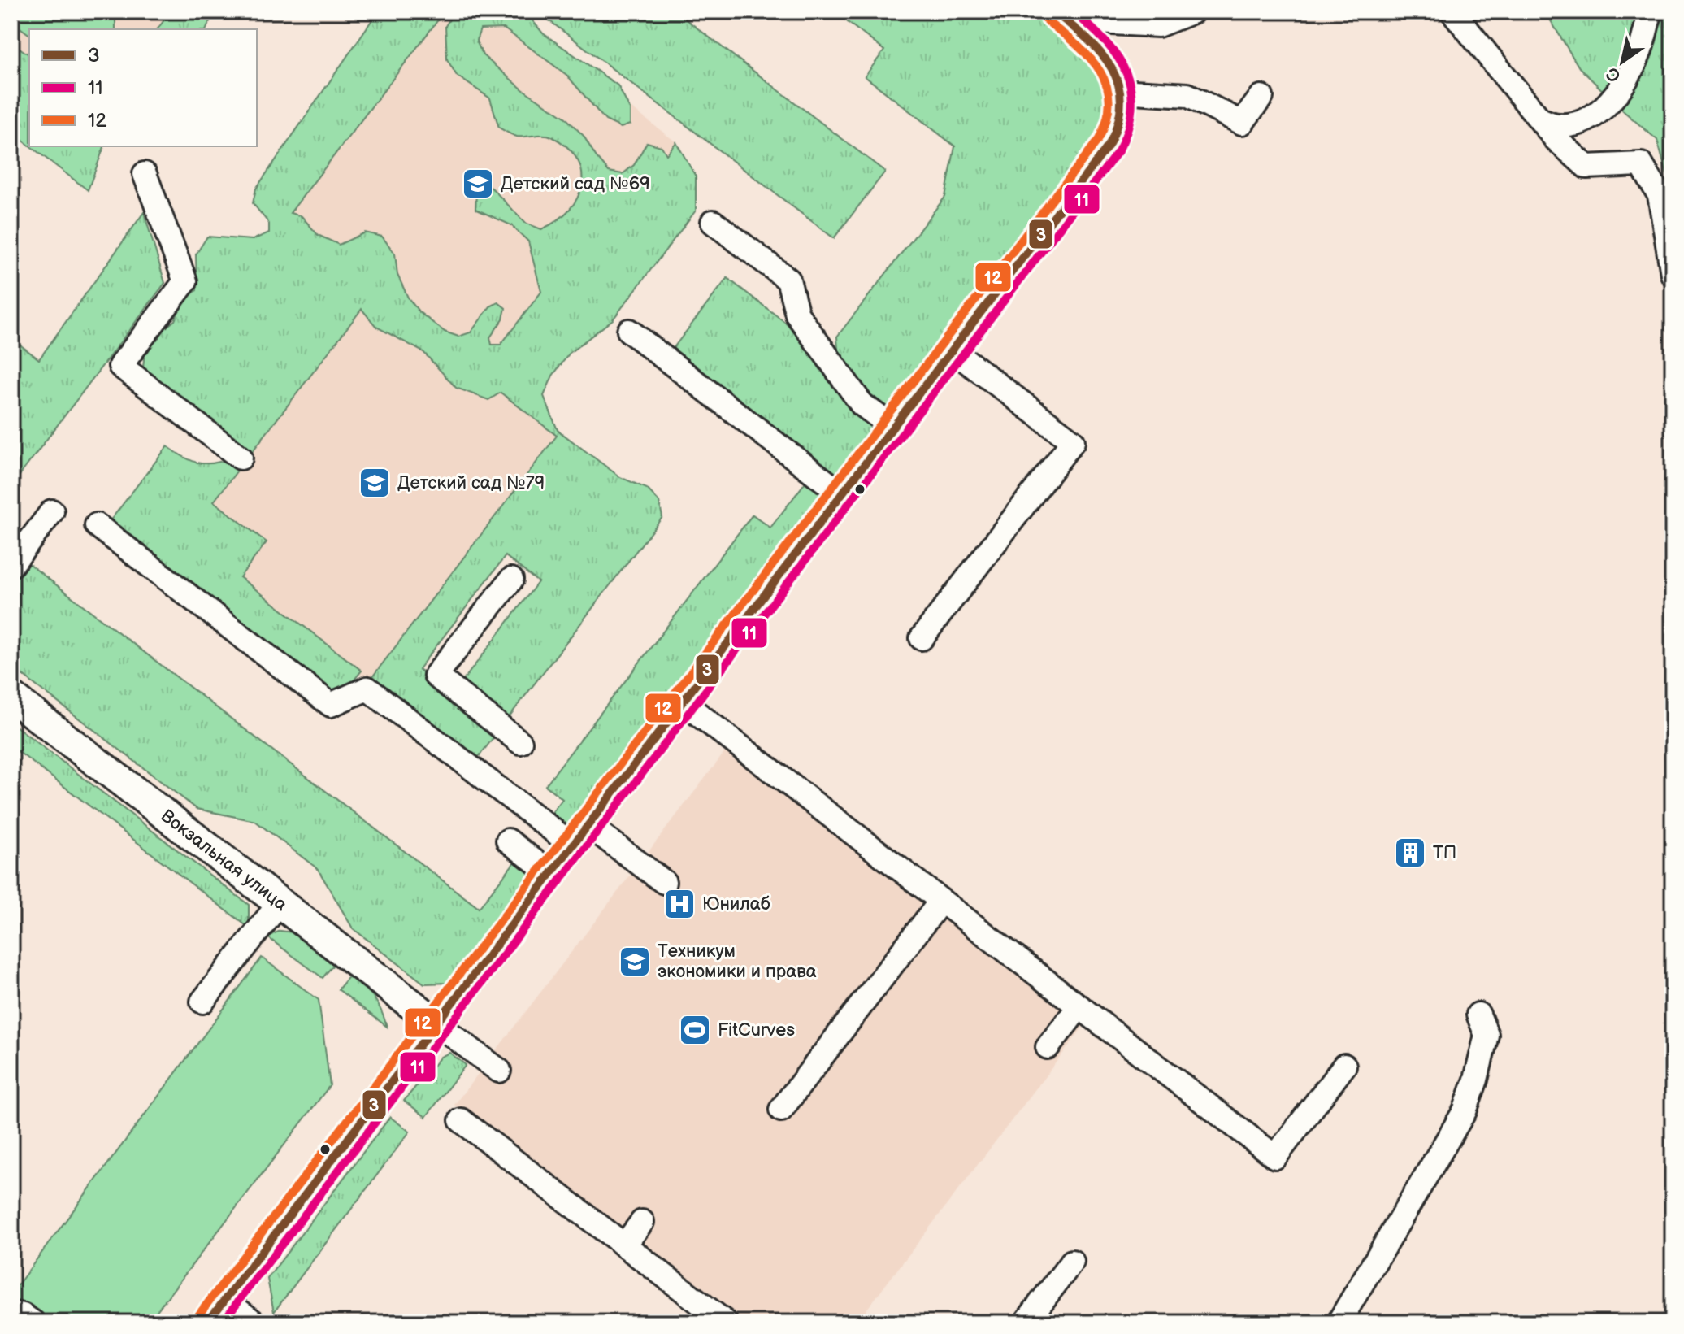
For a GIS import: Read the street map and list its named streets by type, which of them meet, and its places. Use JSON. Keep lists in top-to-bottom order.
{
  "streets": {
    "main road": ["Вокзальная улица"]
  },
  "places": {
    "school or university": ["Детский сад №69", "Детский сад №79", "Техникум экономики и права"],
    "building": ["ТП"],
    "hospital": ["Юнилаб"],
    "sports": ["FitCurves"]
  },
  "lines": ["transit line 3", "transit line 11", "transit line 12"],
  "legend": ["3", "11", "12"],
  "north": "bottom left"
}
